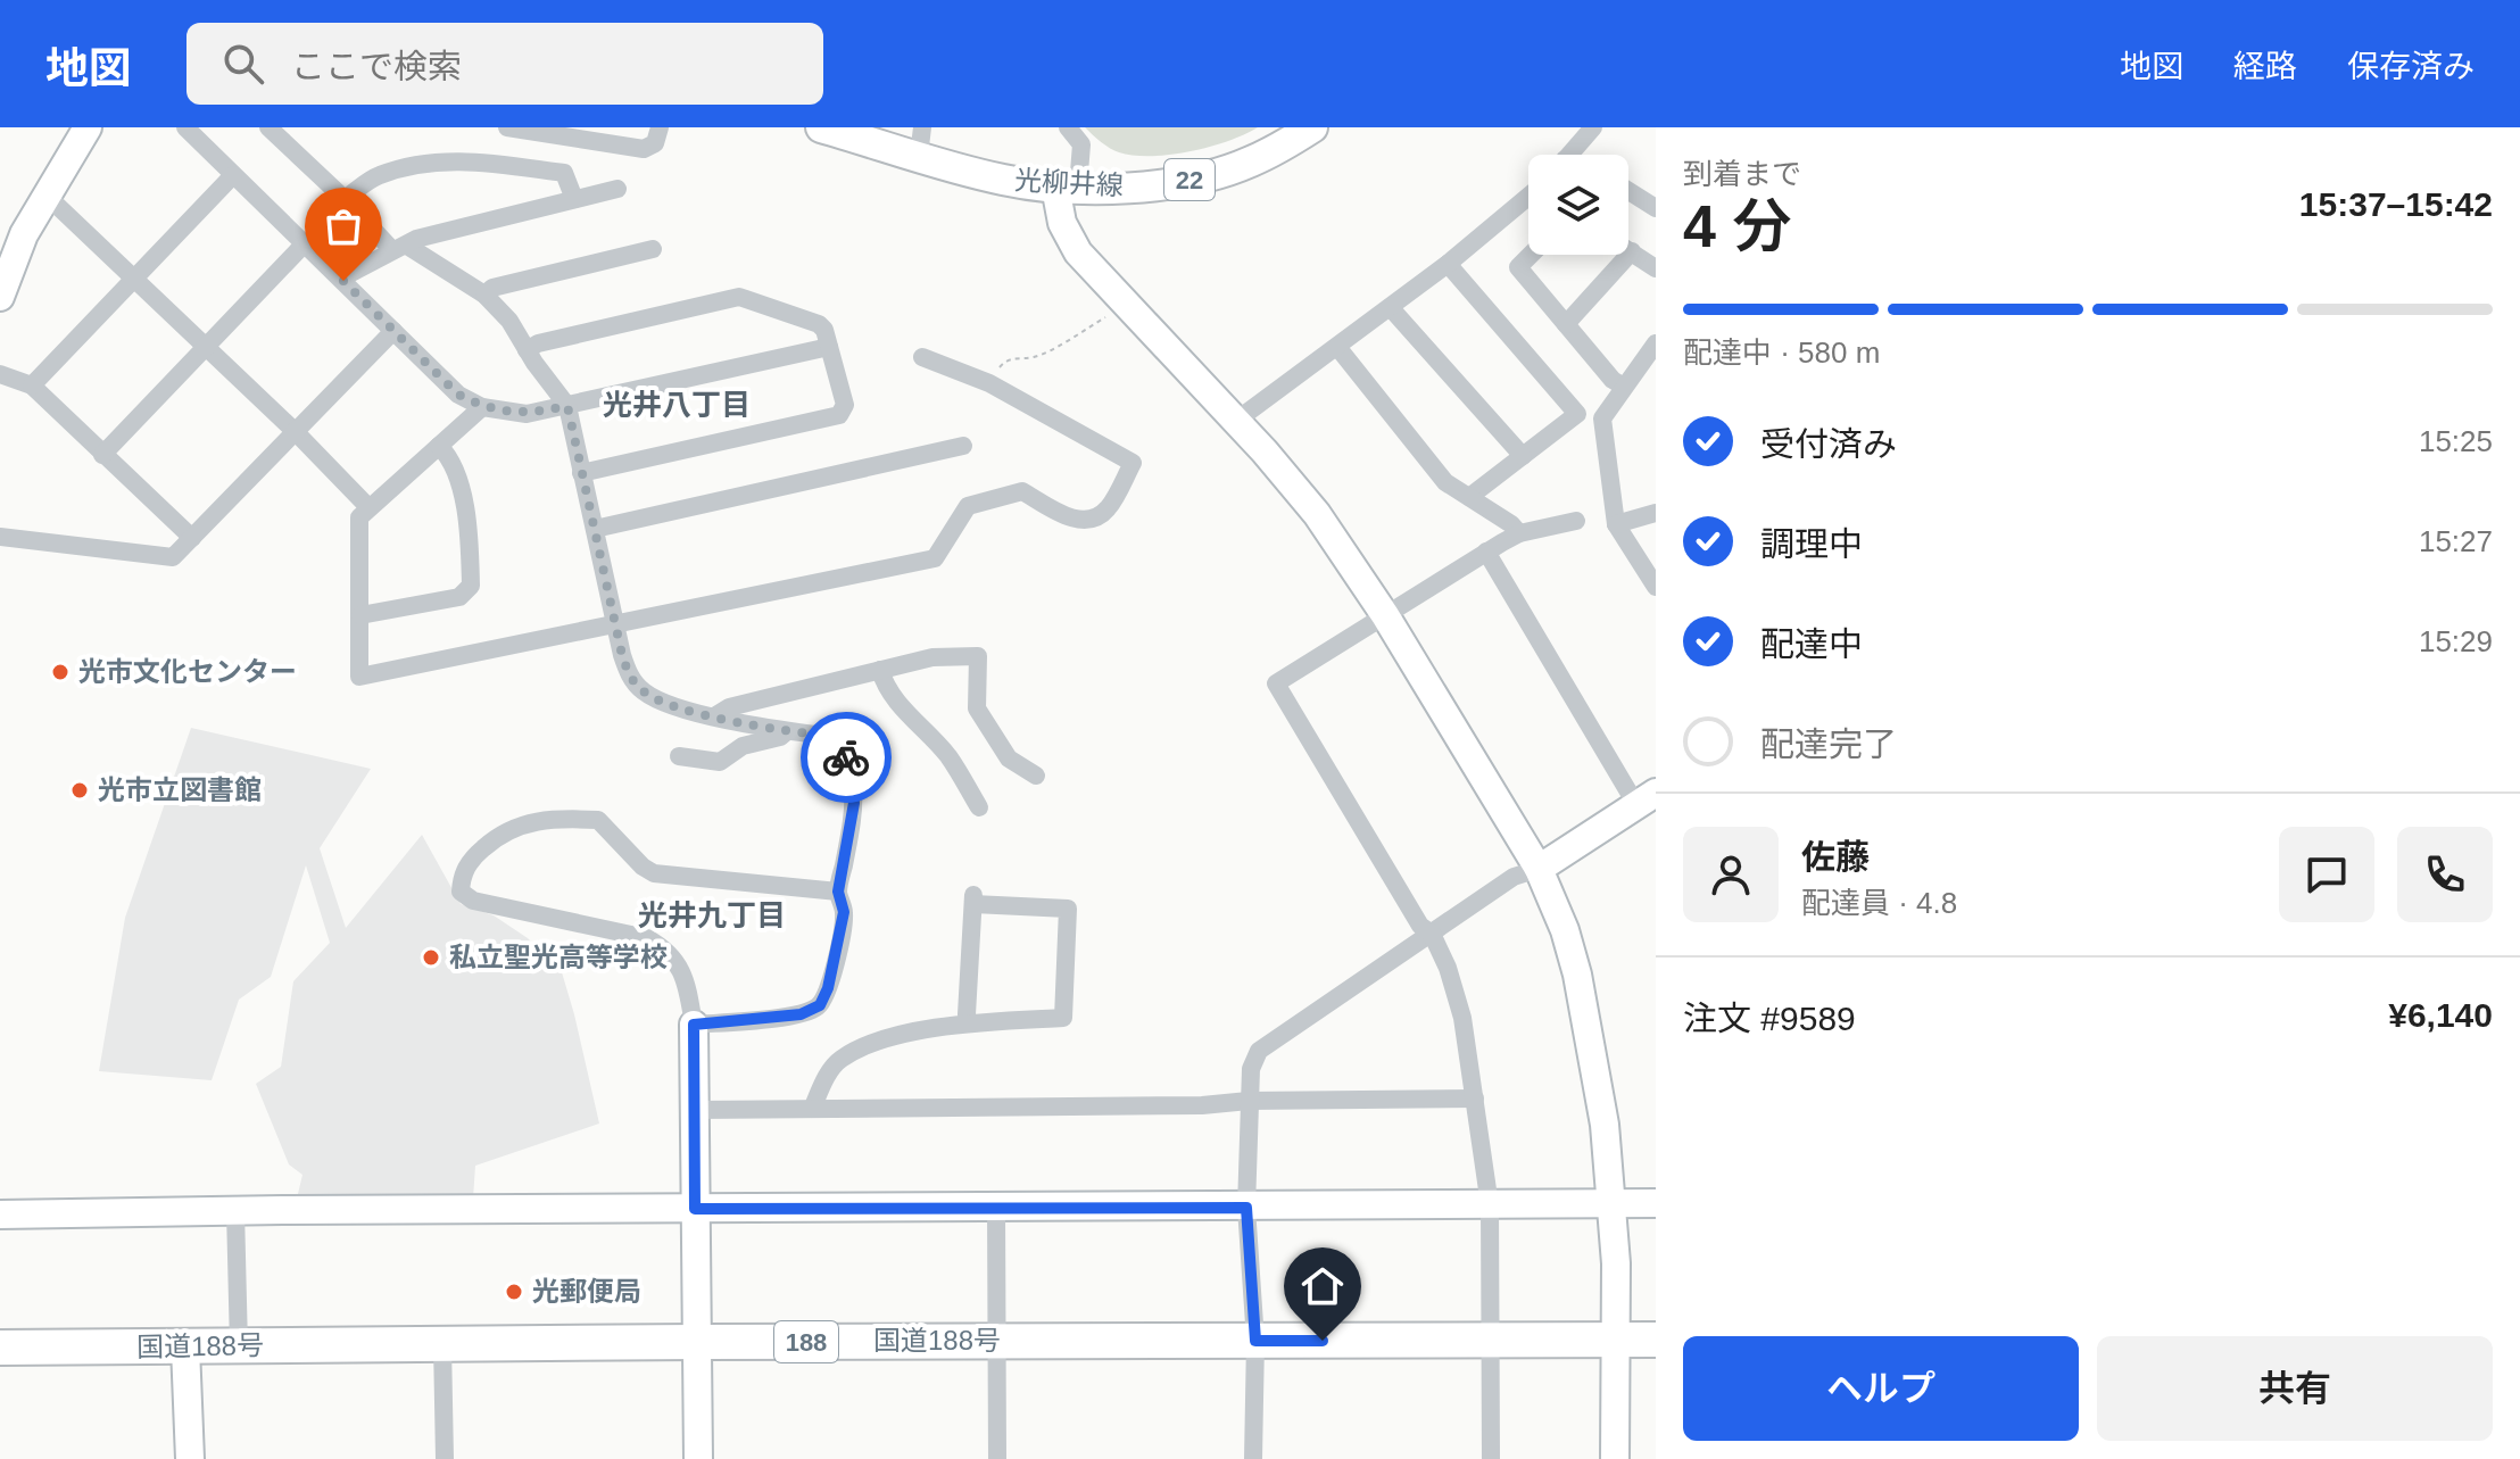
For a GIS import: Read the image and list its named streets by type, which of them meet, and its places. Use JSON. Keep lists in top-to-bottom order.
{
  "streets": {
    "highway": ["国道188号", "188"],
    "main road": ["22", "光柳井線"]
  },
  "districts": ["光井八丁目", "光井九丁目"],
  "places": [
    "光市文化センター",
    "光市立図書館",
    "私立聖光高等学校",
    "光郵便局"
  ],
  "page": {
    "header": "地図",
    "search": "ここで検索",
    "nav": ["地図", "経路", "保存済み"],
    "heading": ["4 分", "到着まで", "15:37–15:42"],
    "panel": [
      "佐藤",
      "配達員 · 4.8",
      "注文 #9589",
      "¥6,140"
    ],
    "bar": "配達中 · 580 m",
    "list": [
      ["受付済み", "15:25"],
      ["調理中", "15:27"],
      ["配達中", "15:29"],
      "配達完了"
    ],
    "buttons": ["ヘルプ", "共有"]
  }
}
